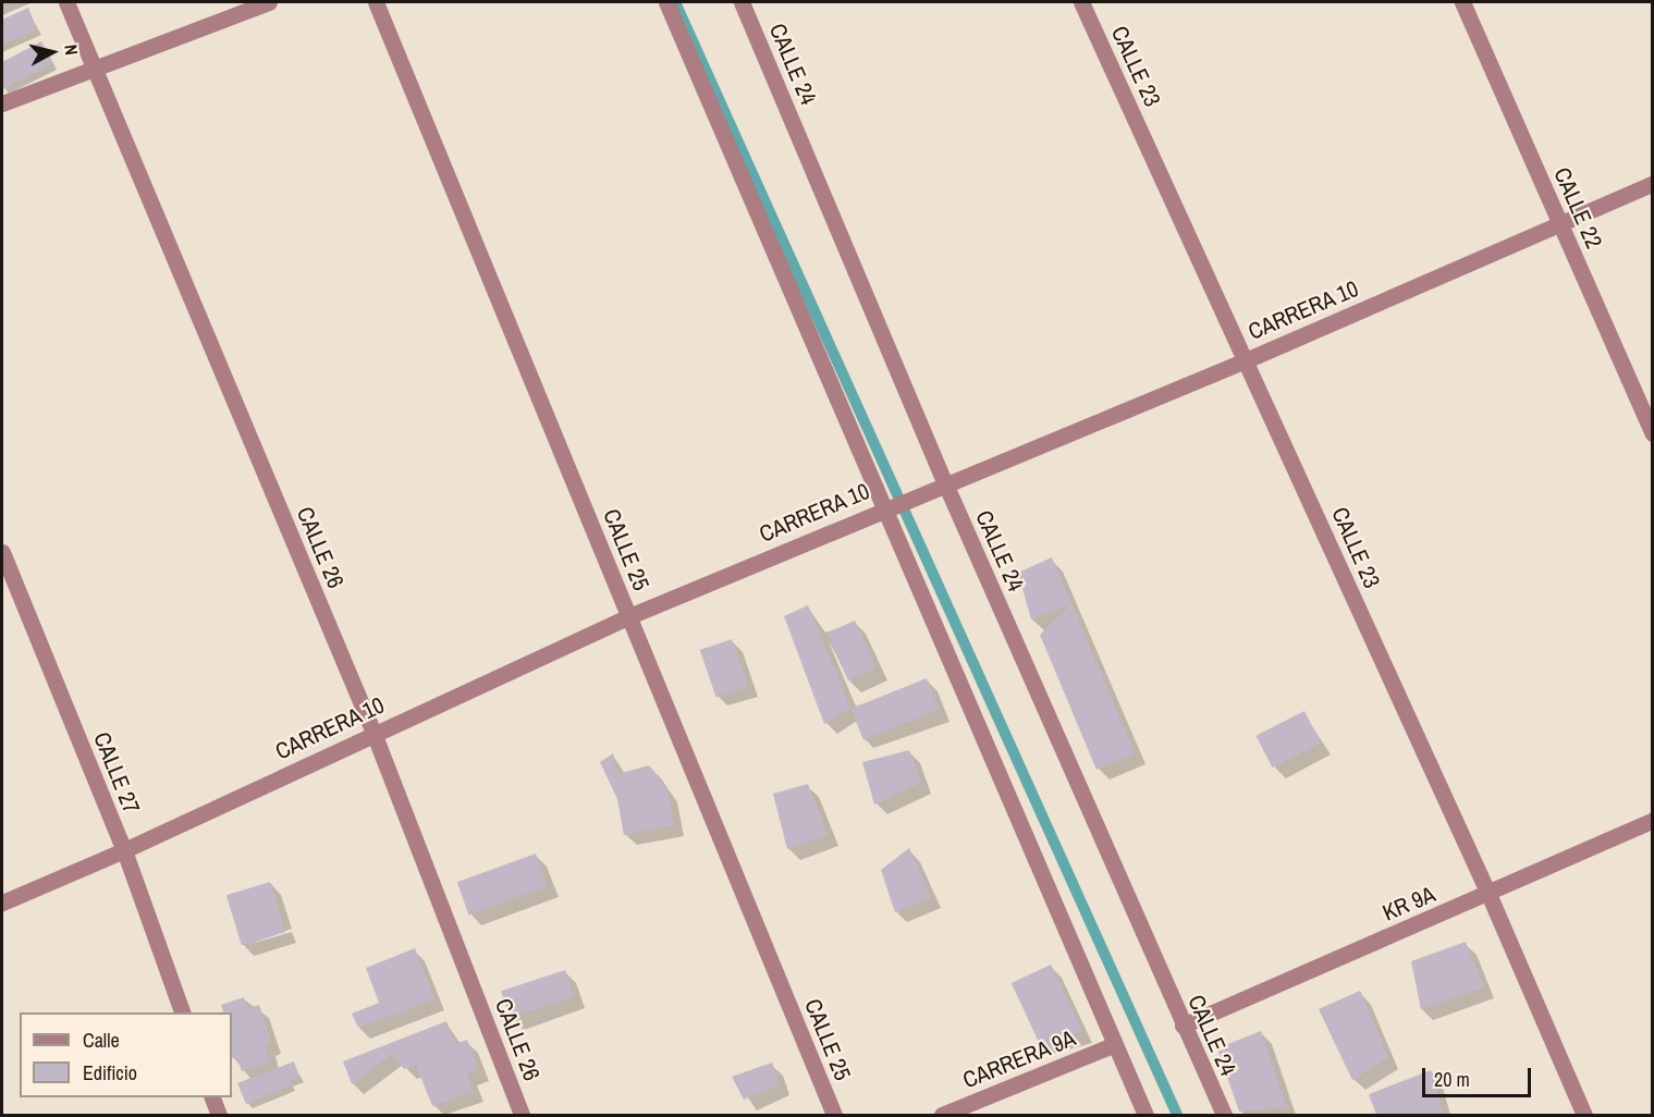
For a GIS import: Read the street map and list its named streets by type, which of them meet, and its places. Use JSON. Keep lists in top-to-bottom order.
{
  "streets": {
    "street": [
      "CALLE 24",
      "CALLE 23",
      "CALLE 22",
      "CARRERA 10",
      "CALLE 26",
      "CALLE 25",
      "CALLE 27",
      "KR 9A",
      "CARRERA 9A"
    ]
  },
  "crossings": [
    ["CALLE 24", "CARRERA 10"],
    ["CALLE 24", "KR 9A"],
    ["CALLE 23", "CARRERA 10"],
    ["CALLE 23", "KR 9A"],
    ["CALLE 22", "CARRERA 10"],
    ["CARRERA 10", "CALLE 26"],
    ["CARRERA 10", "CALLE 25"],
    ["CARRERA 10", "CALLE 27"]
  ],
  "legend": ["Calle", "Edificio"],
  "scale_bar": "20 m",
  "north": "right"
}
